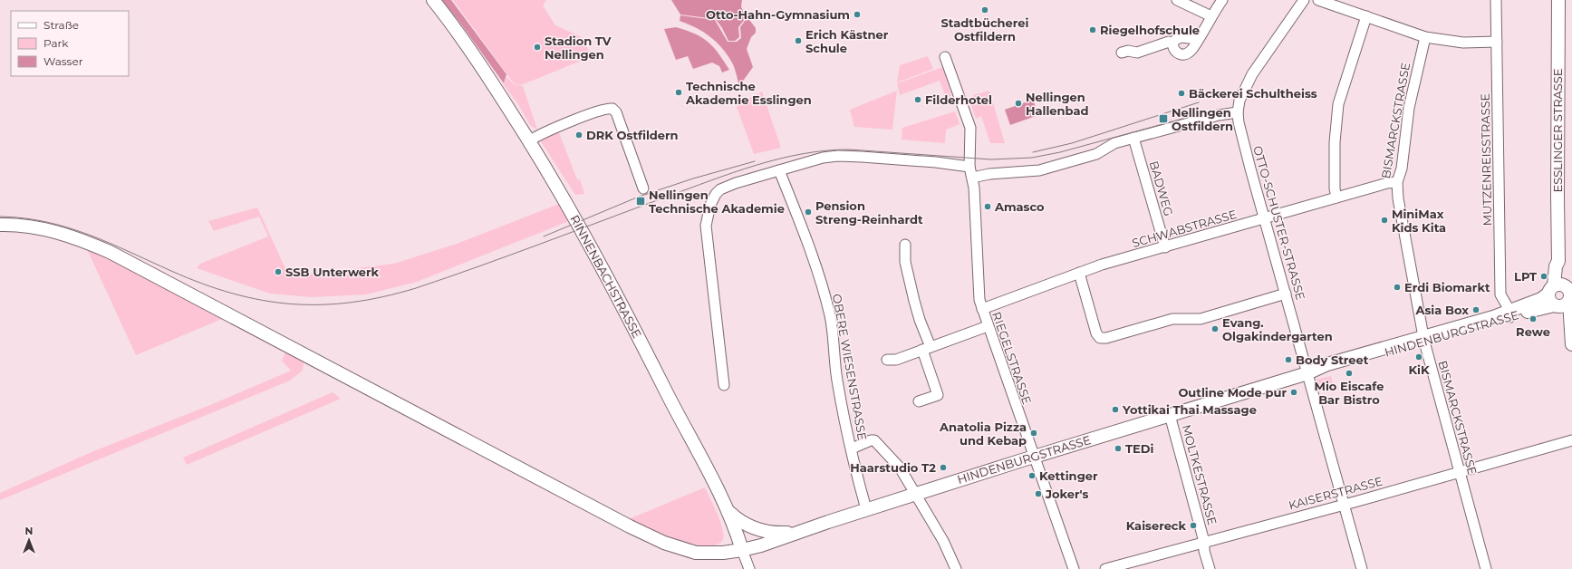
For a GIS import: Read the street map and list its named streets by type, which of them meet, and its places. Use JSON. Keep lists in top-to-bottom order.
{
  "streets": {
    "main road": ["ESSLINGER STRASSE", "RINNENBACHSTRASSE", "HINDENBURGSTRASSE"],
    "street": [
      "BISMARCKSTRASSE",
      "MUTZENREISSTRASSE",
      "BADWEG",
      "OTTO-SCHUSTER-STRASSE",
      "SCHWABSTRASSE",
      "RIEGELSTRASSE",
      "OBERE WIESENSTRASSE",
      "MOLTKESTRASSE",
      "KAISERSTRASSE"
    ]
  },
  "crossings": [
    ["BISMARCKSTRASSE", "SCHWABSTRASSE"],
    ["BISMARCKSTRASSE", "HINDENBURGSTRASSE"],
    ["BISMARCKSTRASSE", "KAISERSTRASSE"],
    ["ESSLINGER STRASSE", "HINDENBURGSTRASSE"],
    ["MUTZENREISSTRASSE", "HINDENBURGSTRASSE"],
    ["BADWEG", "SCHWABSTRASSE"],
    ["OTTO-SCHUSTER-STRASSE", "SCHWABSTRASSE"],
    ["OTTO-SCHUSTER-STRASSE", "HINDENBURGSTRASSE"],
    ["OTTO-SCHUSTER-STRASSE", "KAISERSTRASSE"],
    ["SCHWABSTRASSE", "RIEGELSTRASSE"],
    ["RINNENBACHSTRASSE", "HINDENBURGSTRASSE"],
    ["HINDENBURGSTRASSE", "RIEGELSTRASSE"],
    ["HINDENBURGSTRASSE", "OBERE WIESENSTRASSE"],
    ["HINDENBURGSTRASSE", "MOLTKESTRASSE"],
    ["MOLTKESTRASSE", "KAISERSTRASSE"]
  ],
  "places": {
    "other": [
      "Stadtbücherei Ostfildern",
      "Otto-Hahn-Gymnasium",
      "Riegelhofschule",
      "Erich Kästner Schule",
      "Stadion TV Nellingen",
      "Technische Akademie Esslingen",
      "Bäckerei Schultheiss",
      "Filderhotel",
      "Nellingen Hallenbad",
      "DRK Ostfildern",
      "Amasco",
      "Pension Streng-Reinhardt",
      "MiniMax Kids Kita",
      "SSB Unterwerk",
      "LPT",
      "Erdi Biomarkt",
      "Asia Box",
      "Rewe",
      "Evang. Olgakindergarten",
      "KiK",
      "Body Street",
      "Mio Eiscafe Bar Bistro",
      "Outline Mode pur",
      "Yottikai Thai Massage",
      "Anatolia Pizza und Kebap",
      "TEDi",
      "Haarstudio T2",
      "Kettinger",
      "Joker's",
      "Kaisereck"
    ],
    "transit": ["Nellingen Ostfildern", "Nellingen Technische Akademie"]
  },
  "legend": ["Straße", "Park", "Wasser"],
  "north": "top"
}
